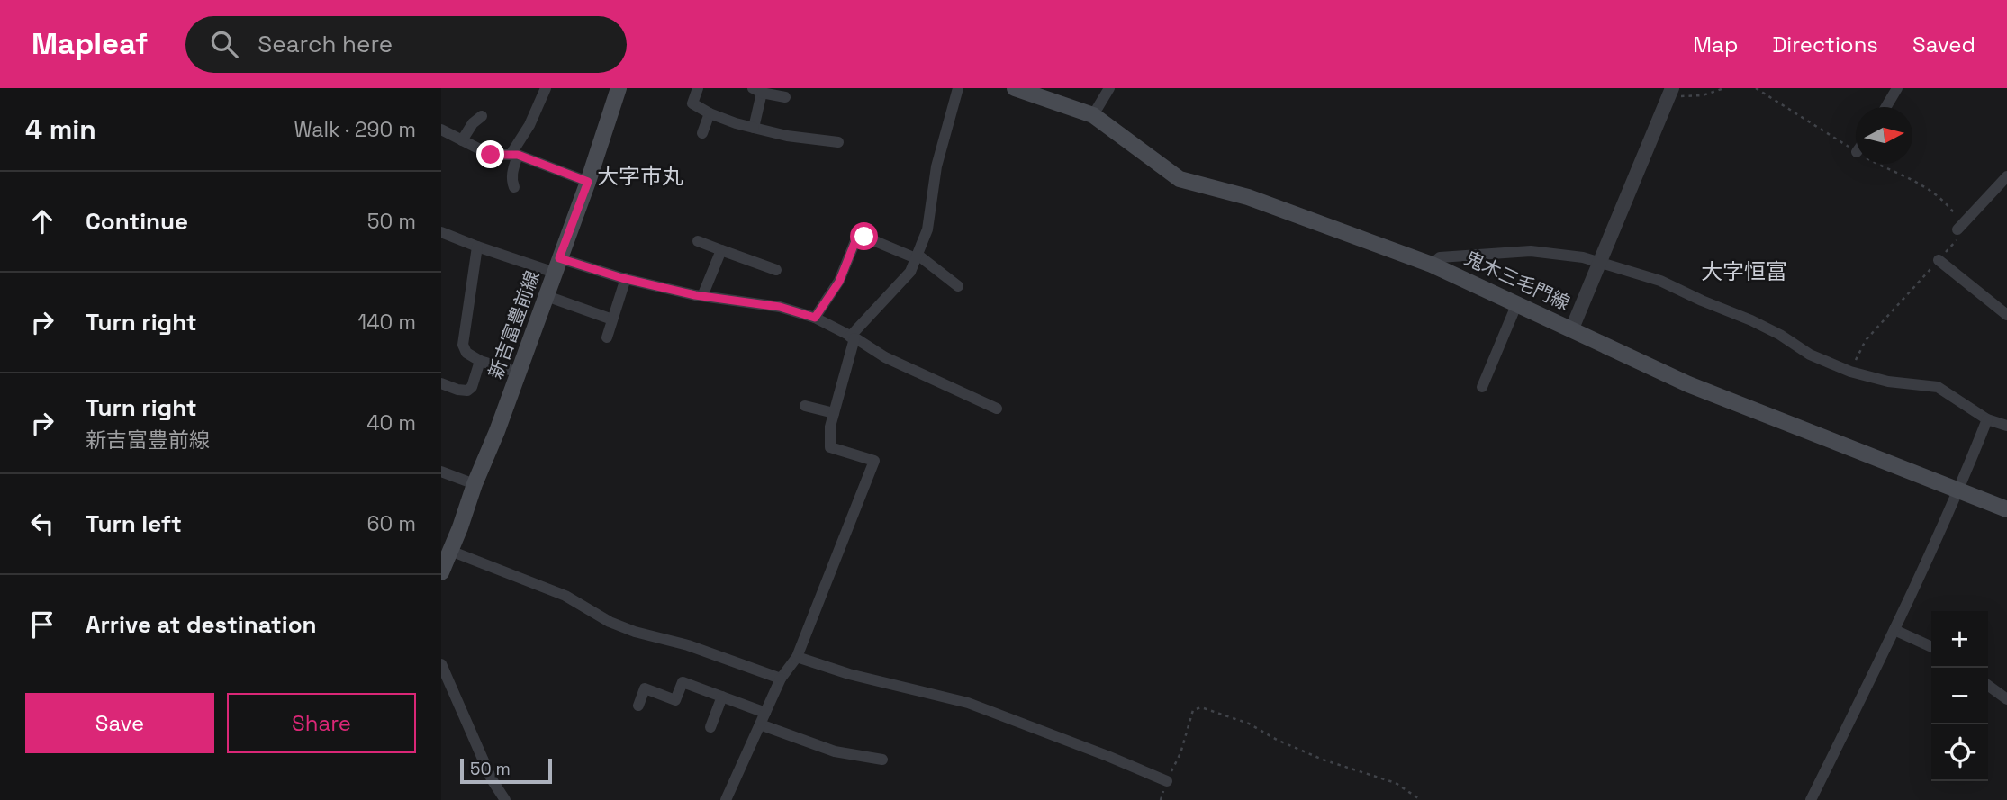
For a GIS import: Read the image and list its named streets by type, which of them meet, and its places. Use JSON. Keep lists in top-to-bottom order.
{
  "streets": {
    "main road": ["鬼木三毛門線", "新吉富豊前線"]
  },
  "districts": ["大字市丸", "大字恒富"],
  "scale_bar": "50 m",
  "north": "right",
  "page": {
    "header": "Mapleaf",
    "search": "Search here",
    "nav": ["Map", "Directions", "Saved"],
    "heading": ["4 min", "Walk · 290 m"],
    "list": [
      ["Continue", "50 m"],
      ["Turn right", "140 m"],
      ["Turn right", "新吉富豊前線", "40 m"],
      ["Turn left", "60 m"],
      "Arrive at destination"
    ],
    "map_buttons": ["+", "−"],
    "buttons": ["Save", "Share"],
    "scale": "50 m"
  }
}
